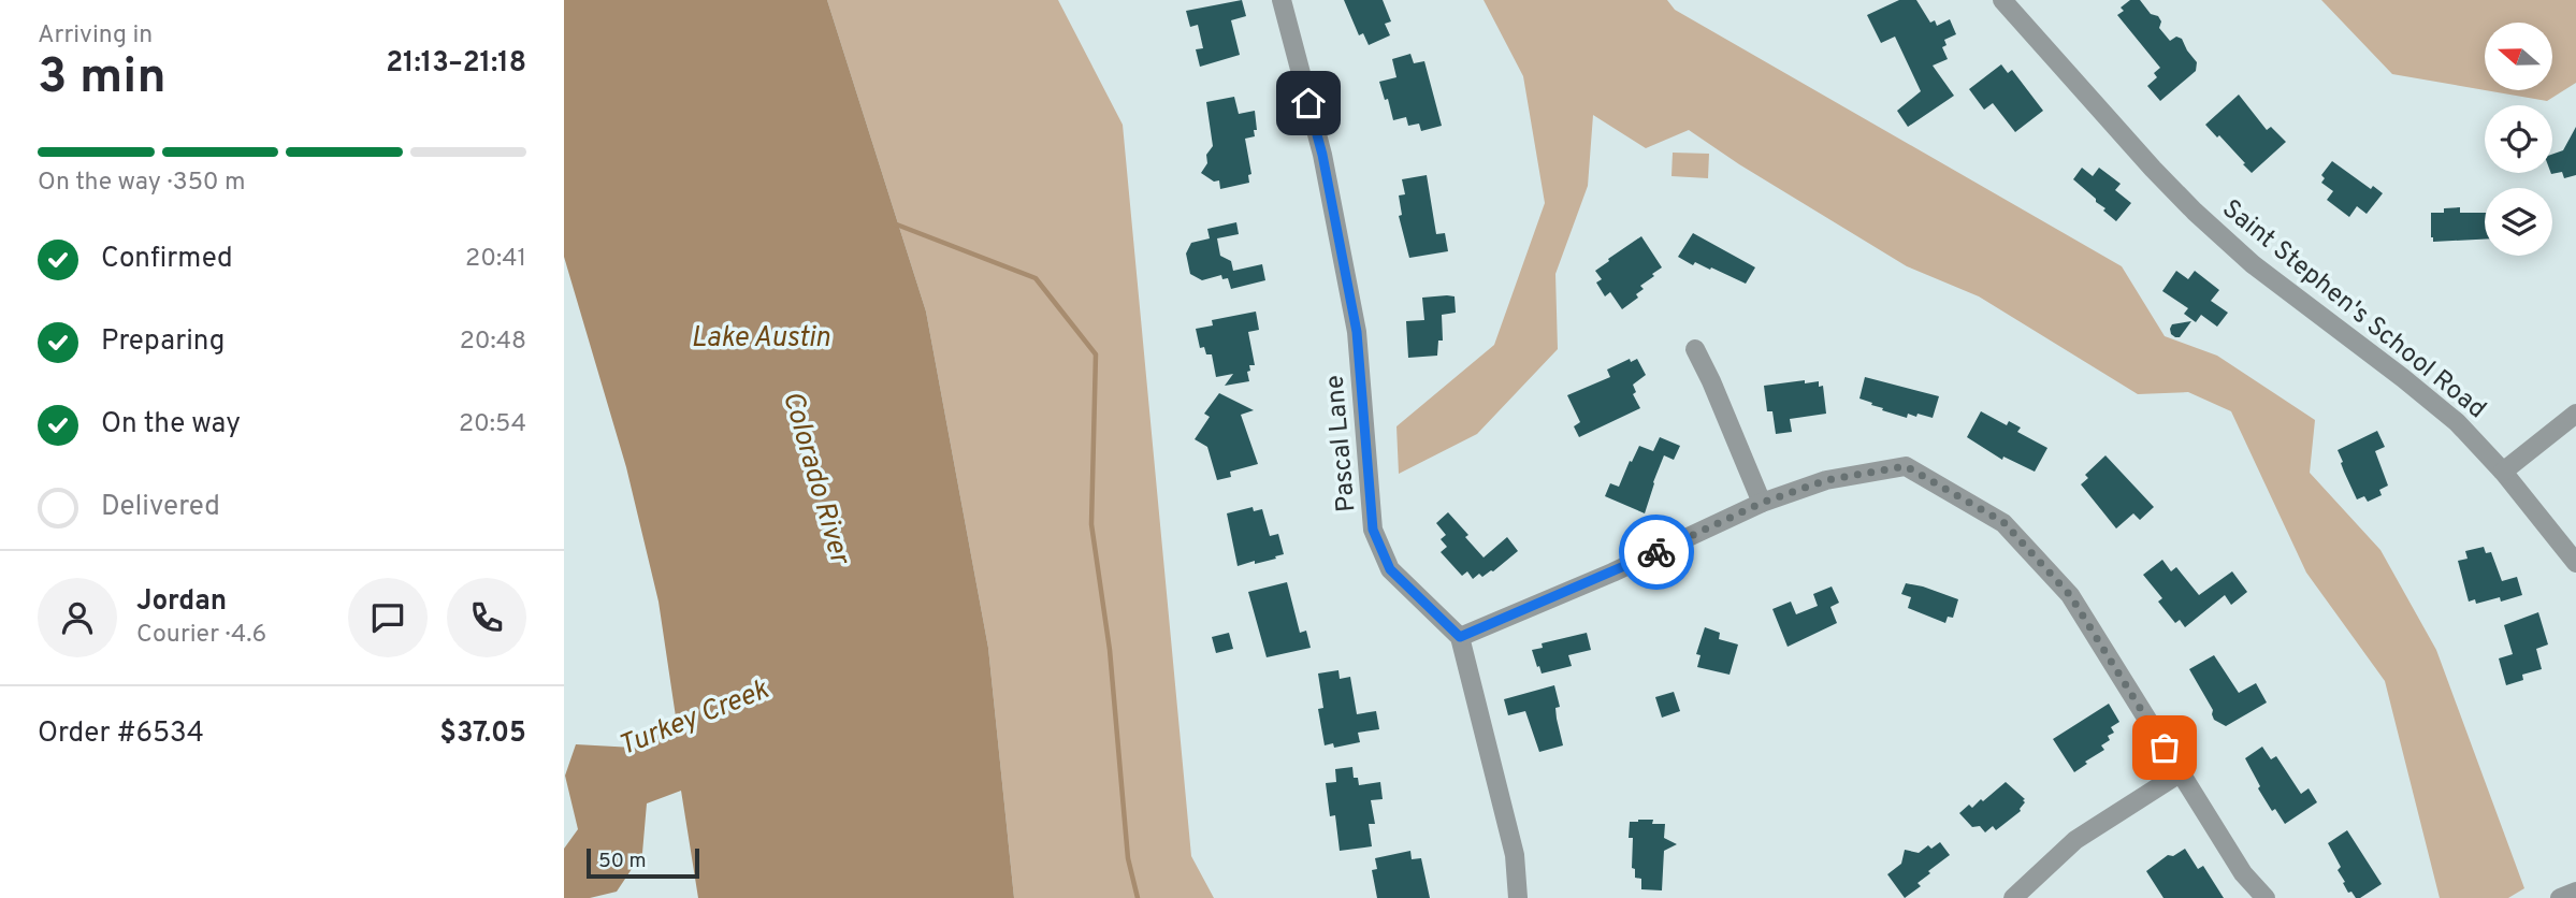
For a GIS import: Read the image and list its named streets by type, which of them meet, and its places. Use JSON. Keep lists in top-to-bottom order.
{
  "streets": {
    "street": ["Saint Stephen's School Road", "Pascal Lane"]
  },
  "water": ["Lake Austin", "Colorado River", "Turkey Creek"],
  "scale_bar": "50 m",
  "north": "left",
  "page": {
    "heading": ["3 min", "Arriving in", "21:13–21:18"],
    "panel": [
      "Jordan",
      "Courier · 4.6",
      "Order #6534",
      "$37.05"
    ],
    "bar": "On the way · 350 m",
    "list": [
      ["Confirmed", "20:41"],
      ["Preparing", "20:48"],
      ["On the way", "20:54"],
      "Delivered"
    ],
    "scale": "50 m"
  }
}
